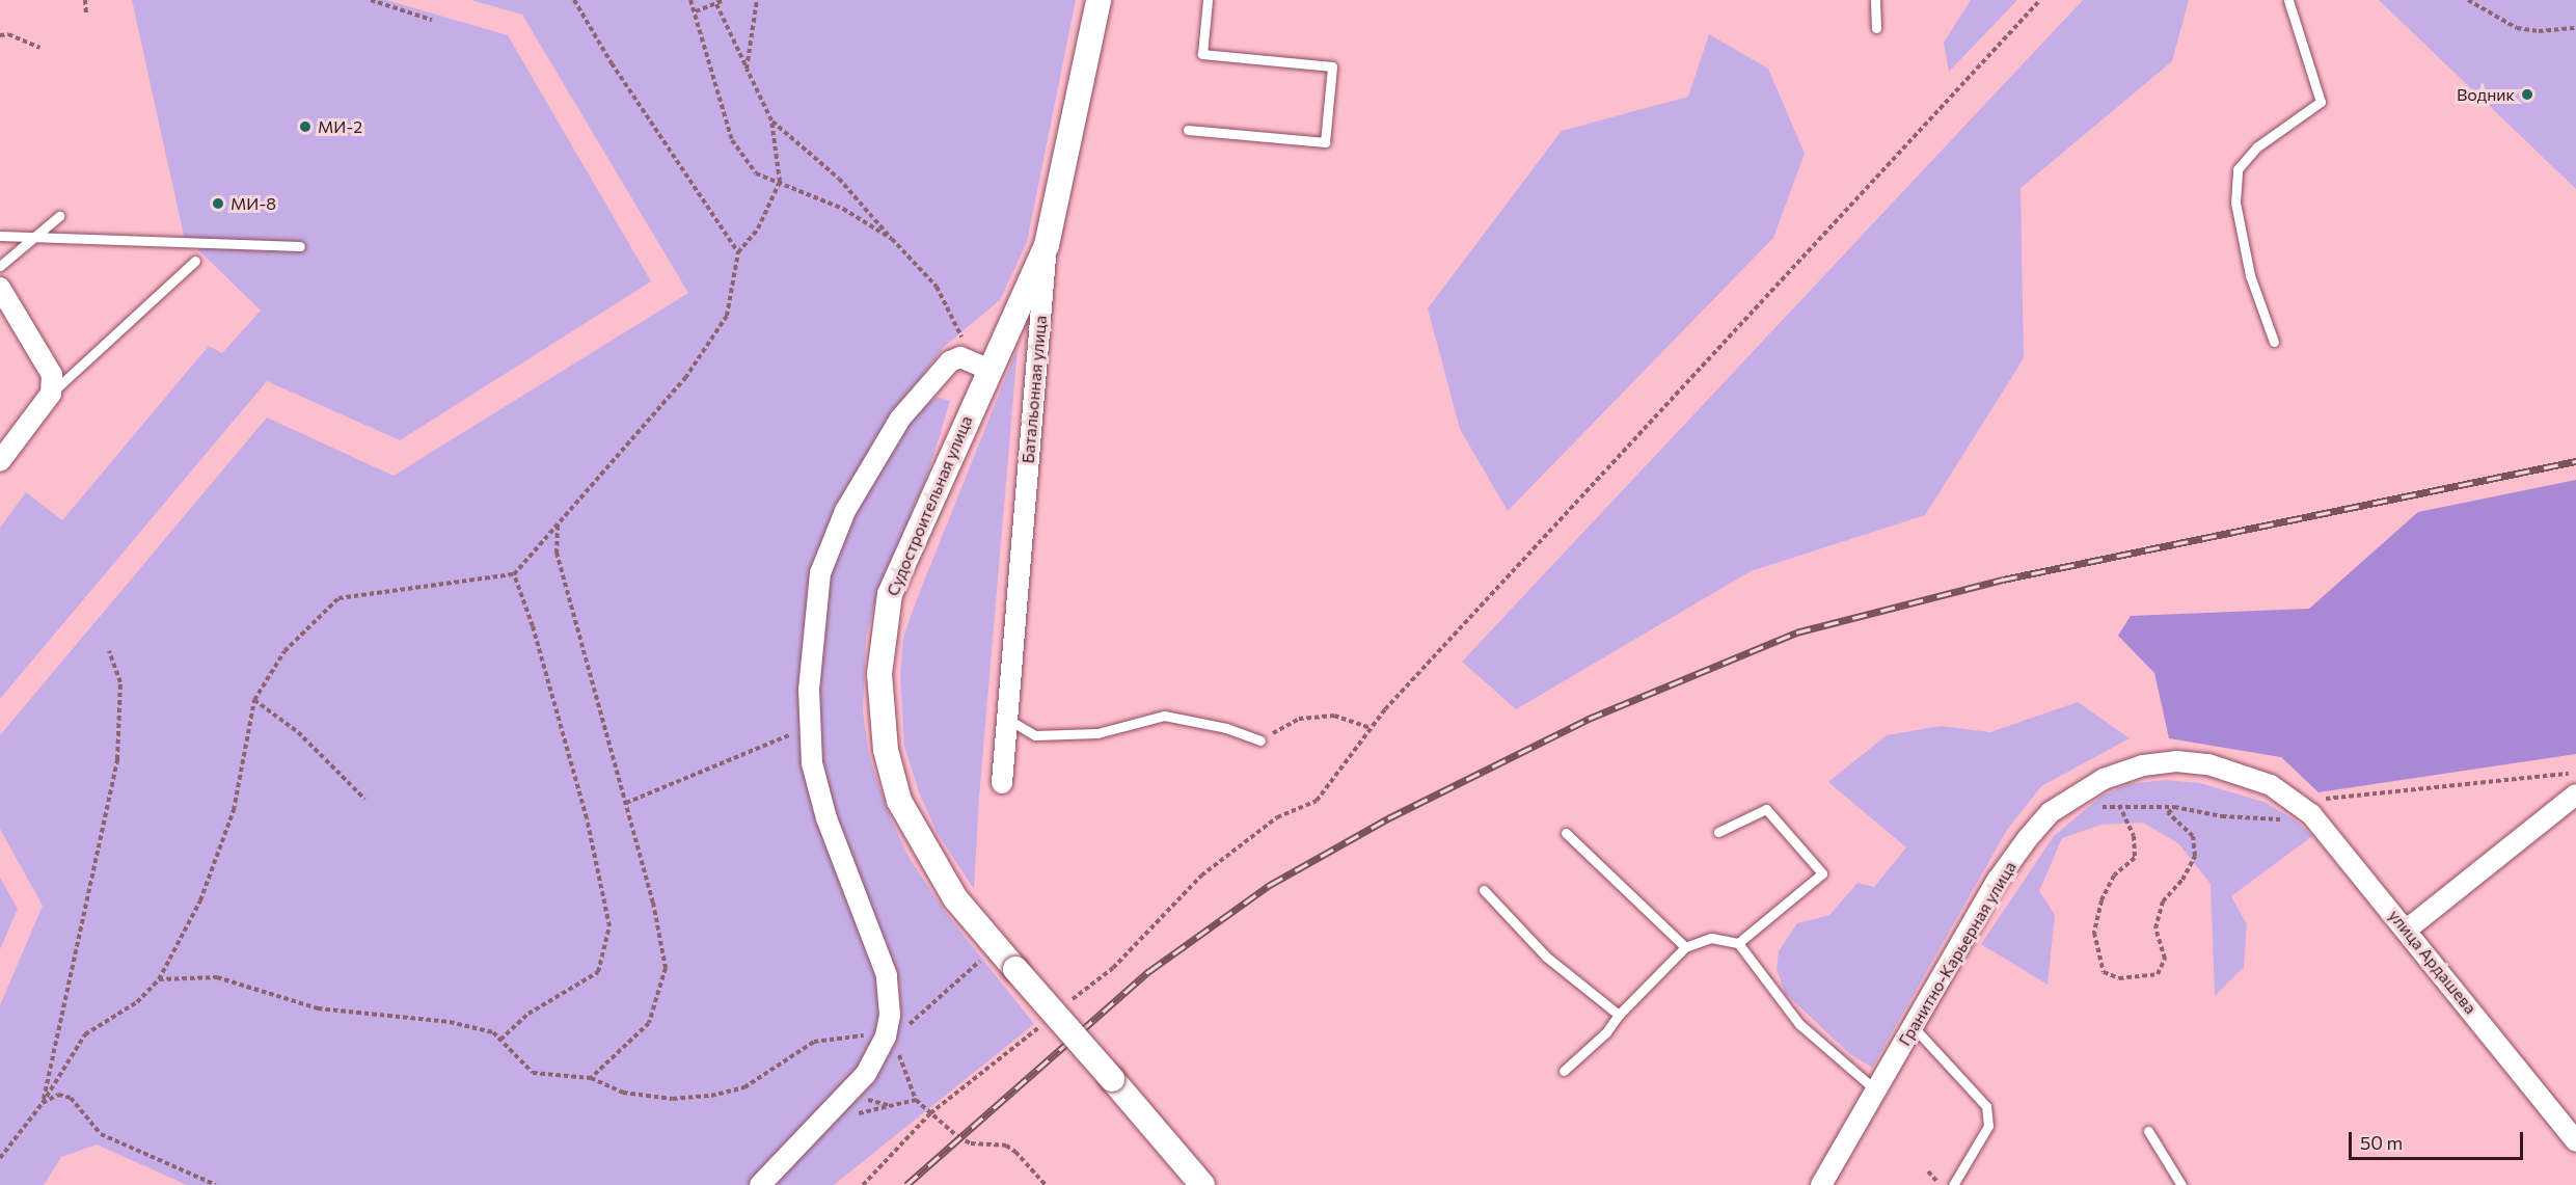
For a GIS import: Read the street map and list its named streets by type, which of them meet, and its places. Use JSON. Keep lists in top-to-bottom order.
{
  "streets": {
    "street": [
      "Батальонная улица",
      "Судостроительная улица",
      "Гранитно-Карьерная улица",
      "улица Ардашева"
    ]
  },
  "crossings": [
    ["Батальонная улица", "Судостроительная улица"],
    ["Гранитно-Карьерная улица", "улица Ардашева"]
  ],
  "places": ["Водник", "МИ-2", "МИ-8"],
  "scale_bar": "50 m"
}
